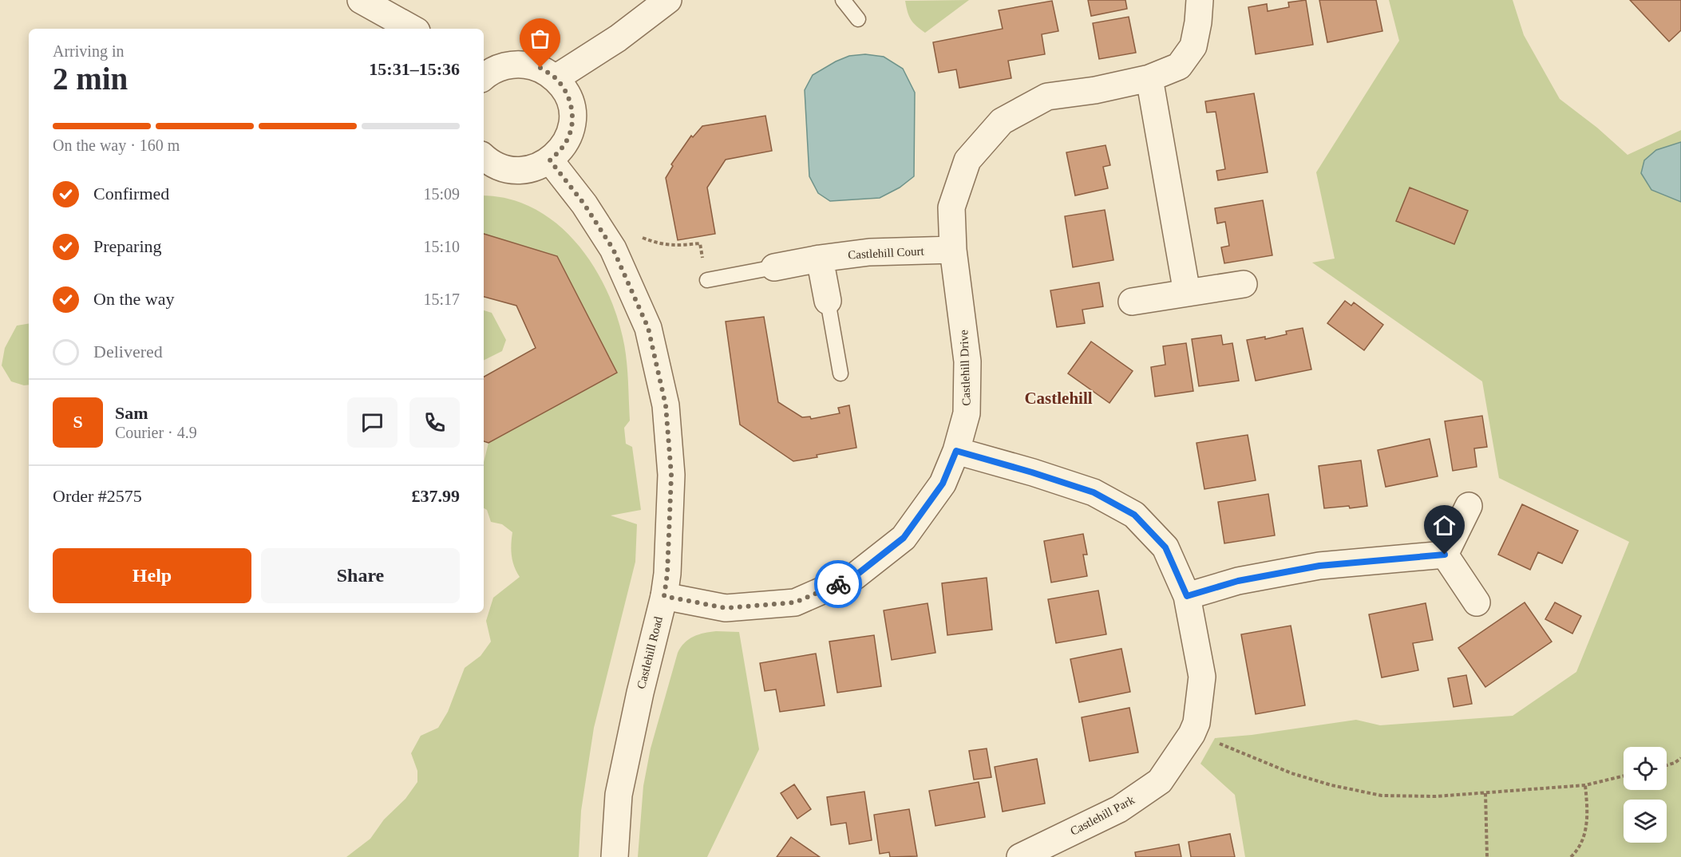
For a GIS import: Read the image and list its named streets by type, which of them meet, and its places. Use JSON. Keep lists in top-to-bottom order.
{
  "streets": {
    "street": [
      "Castlehill Court",
      "Castlehill Drive",
      "Castlehill Road",
      "Castlehill Park"
    ]
  },
  "crossings": [
    ["Castlehill Court", "Castlehill Drive"],
    ["Castlehill Drive", "Castlehill Road"],
    ["Castlehill Drive", "Castlehill Park"]
  ],
  "districts": ["Castlehill"],
  "page": {
    "heading": ["2 min", "Arriving in", "15:31–15:36"],
    "panel": [
      "Sam",
      "Courier · 4.9",
      "Order #2575",
      "£37.99"
    ],
    "bar": "On the way · 160 m",
    "list": [
      ["Confirmed", "15:09"],
      ["Preparing", "15:10"],
      ["On the way", "15:17"],
      "Delivered"
    ],
    "round": "S",
    "buttons": ["Help", "Share"]
  }
}
